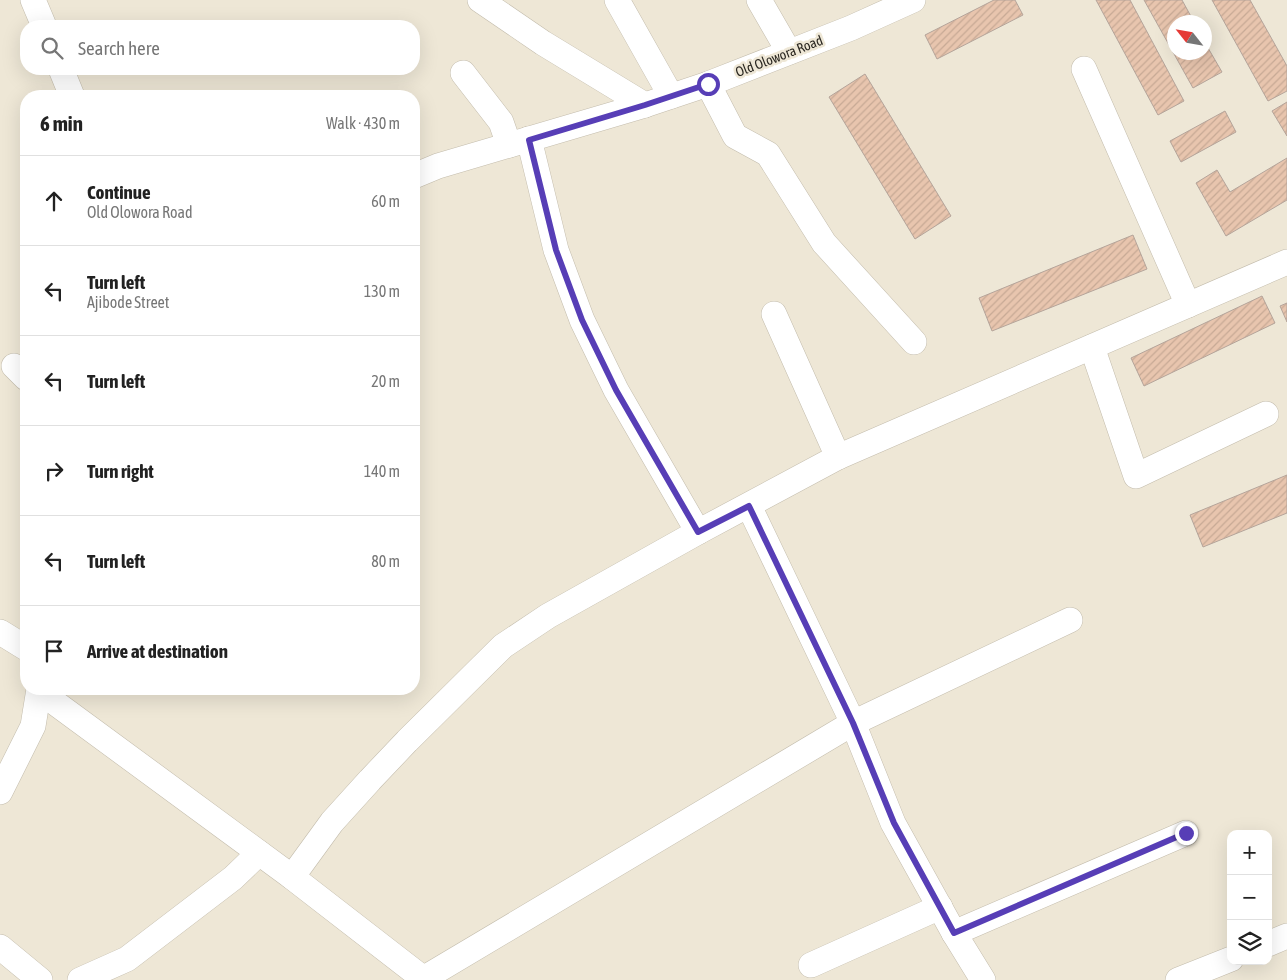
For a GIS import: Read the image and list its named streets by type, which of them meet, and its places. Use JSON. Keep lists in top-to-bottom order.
{
  "streets": {
    "street": ["Old Olowora Road"]
  },
  "north": "top left",
  "page": {
    "search": "Search here",
    "heading": ["6 min", "Walk · 430 m"],
    "list": [
      ["Continue", "Old Olowora Road", "60 m"],
      ["Turn left", "Ajibode Street", "130 m"],
      ["Turn left", "20 m"],
      ["Turn right", "140 m"],
      ["Turn left", "80 m"],
      "Arrive at destination"
    ],
    "map_buttons": ["+", "−"]
  }
}
